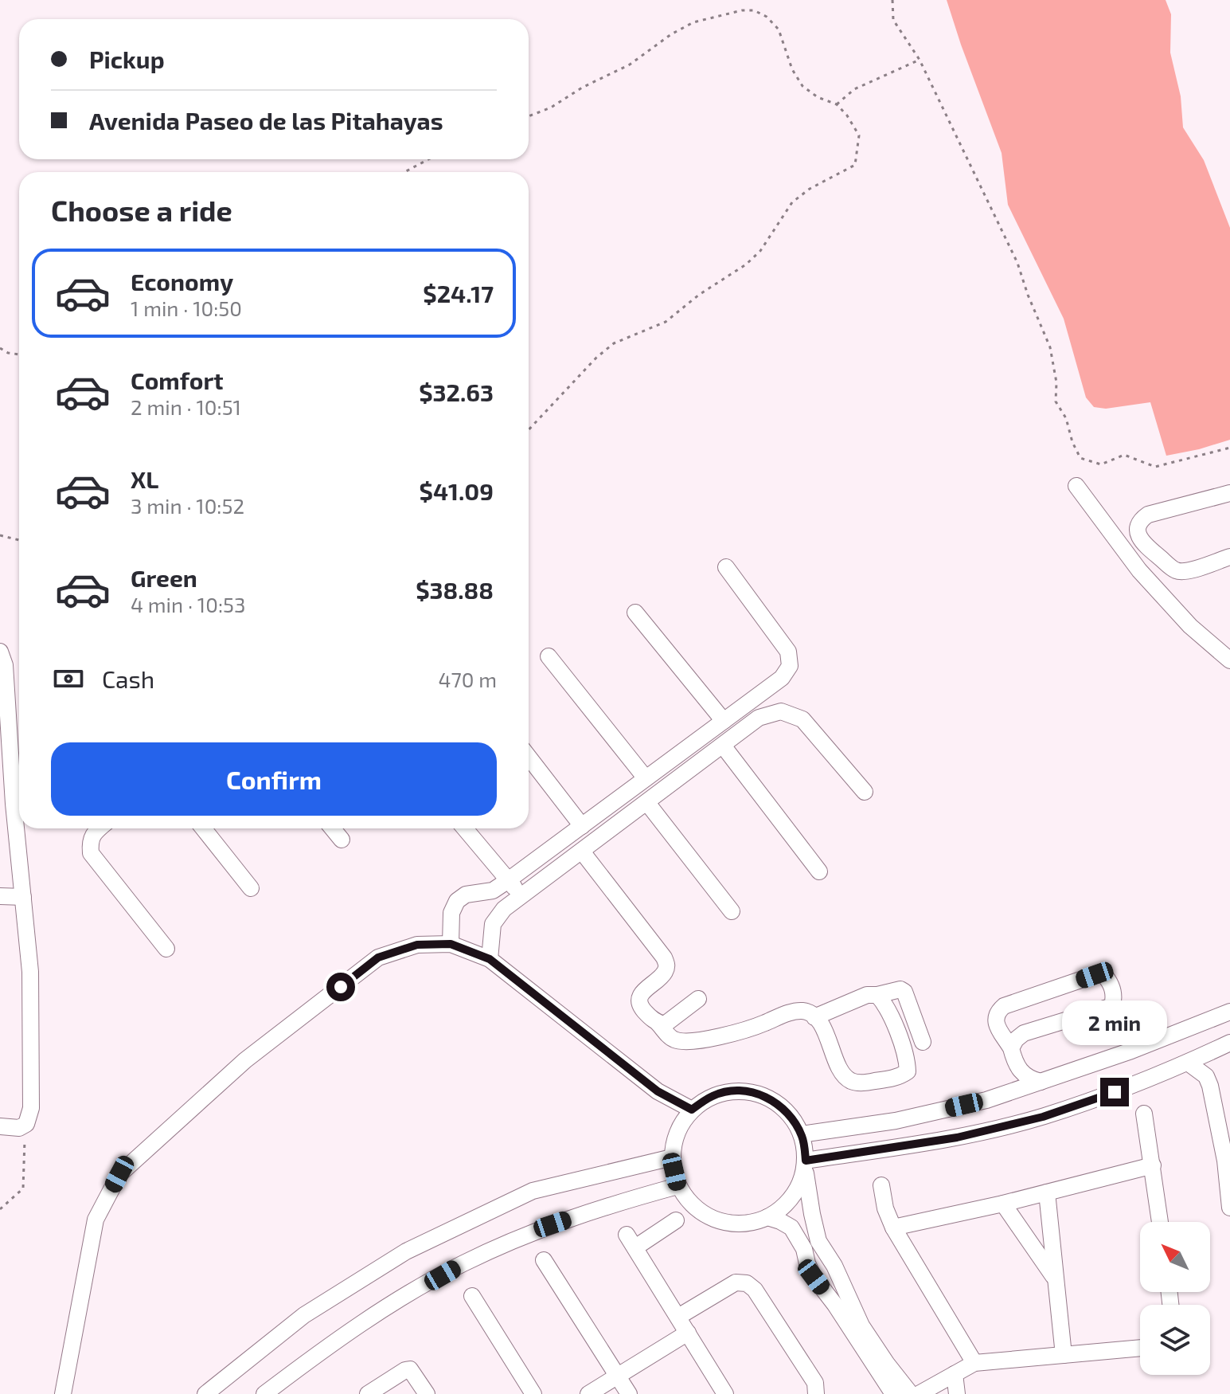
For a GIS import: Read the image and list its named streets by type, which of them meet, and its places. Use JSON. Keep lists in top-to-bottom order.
{
  "north": "top left",
  "page": {
    "banner": ["Pickup", "Avenida Paseo de las Pitahayas"],
    "heading": "Choose a ride",
    "list": [
      {
        "name": "Economy",
        "note": "1 min · 10:50",
        "value": "$24.17"
      },
      {
        "name": "Comfort",
        "note": "2 min · 10:51",
        "value": "$32.63"
      },
      {
        "name": "XL",
        "note": "3 min · 10:52",
        "value": "$41.09"
      },
      {
        "name": "Green",
        "note": "4 min · 10:53",
        "value": "$38.88"
      }
    ],
    "pay": ["Cash", "470 m"],
    "buttons": "Confirm",
    "bubble": "2 min"
  }
}
